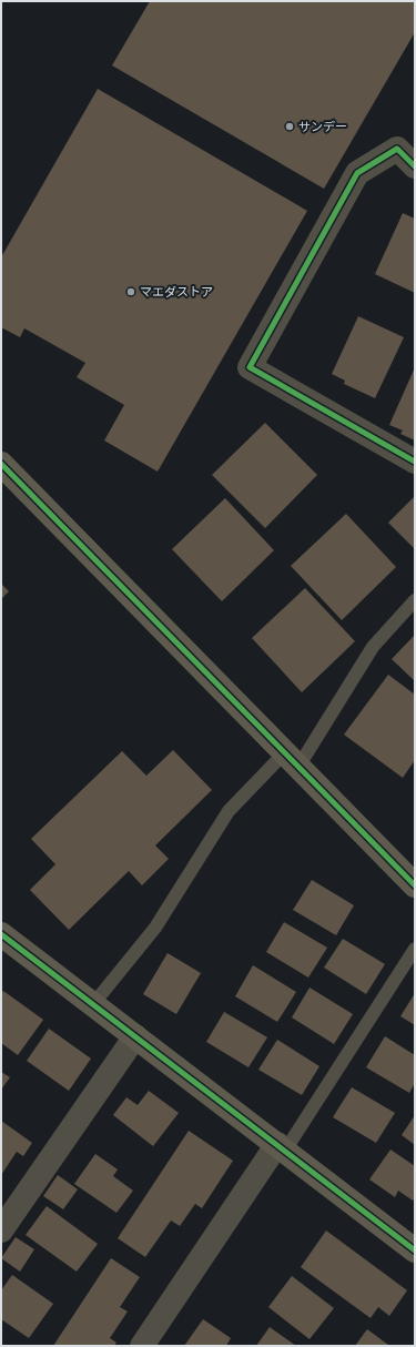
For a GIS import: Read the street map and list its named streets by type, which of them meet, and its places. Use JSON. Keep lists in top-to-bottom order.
{
  "places": ["サンデー", "マエダストア"]
}
